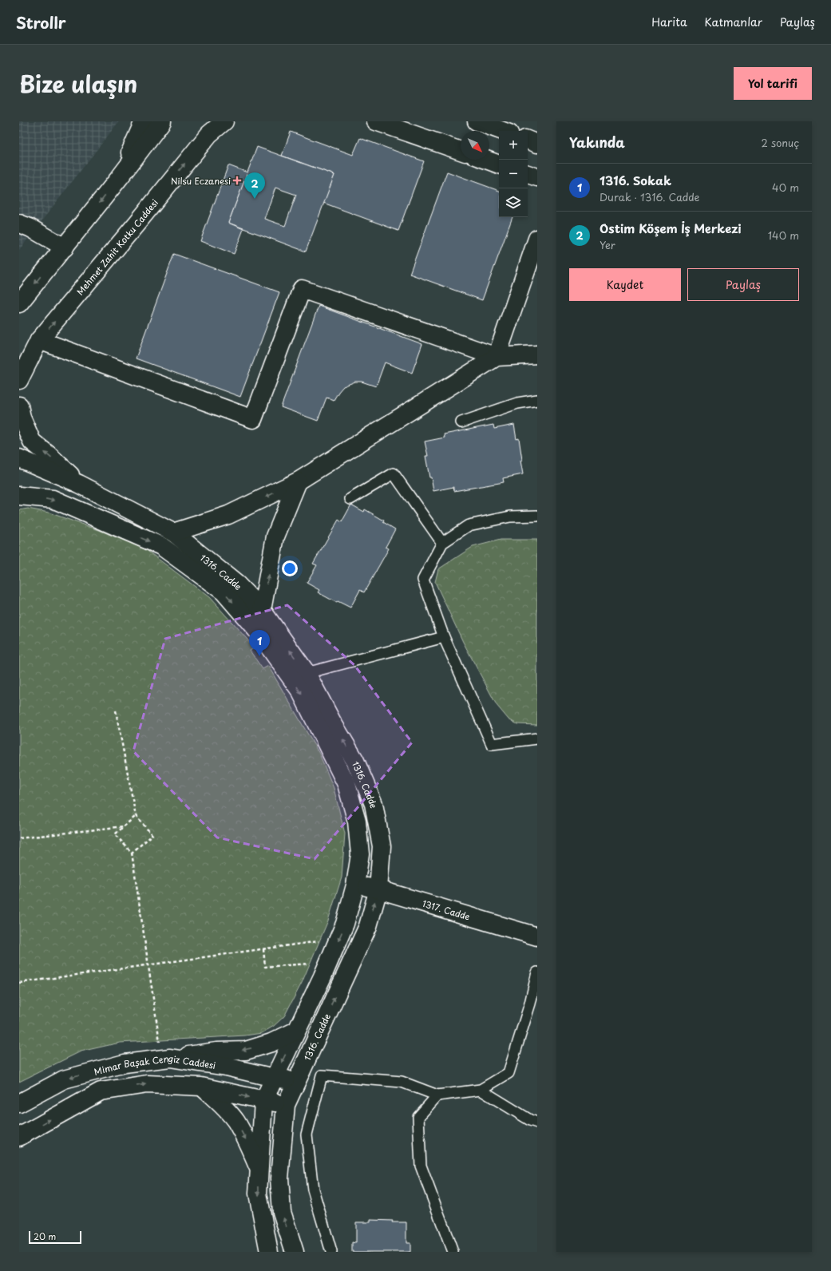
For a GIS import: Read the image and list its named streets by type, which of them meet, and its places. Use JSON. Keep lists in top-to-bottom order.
{
  "streets": {
    "street": [
      "Mehmet Zahit Kotku Caddesi",
      "1316. Cadde",
      "1317. Cadde",
      "Mimar Başak Cengiz Caddesi"
    ]
  },
  "crossings": [
    ["1316. Cadde", "1317. Cadde"],
    ["1316. Cadde", "Mimar Başak Cengiz Caddesi"]
  ],
  "places": {
    "health": ["Nilsu Eczanesi"]
  },
  "scale_bar": "20 m",
  "north": "bottom right",
  "page": {
    "header": "Strollr",
    "nav": ["Harita", "Katmanlar", "Paylaş"],
    "title": "Bize ulaşın",
    "buttons": [
      "Yol tarifi",
      ["Kaydet", "Paylaş"]
    ],
    "heading": ["Yakında", "2 sonuç"],
    "map_buttons": ["+", "−"],
    "list": [
      {
        "mark": "1",
        "name": "1316. Sokak",
        "note": "Durak · 1316. Cadde",
        "value": "40 m"
      },
      {
        "mark": "2",
        "name": "Ostim Köşem İş Merkezi",
        "note": "Yer",
        "value": "140 m"
      }
    ],
    "pins": ["2", "1"],
    "scale": "20 m"
  }
}
